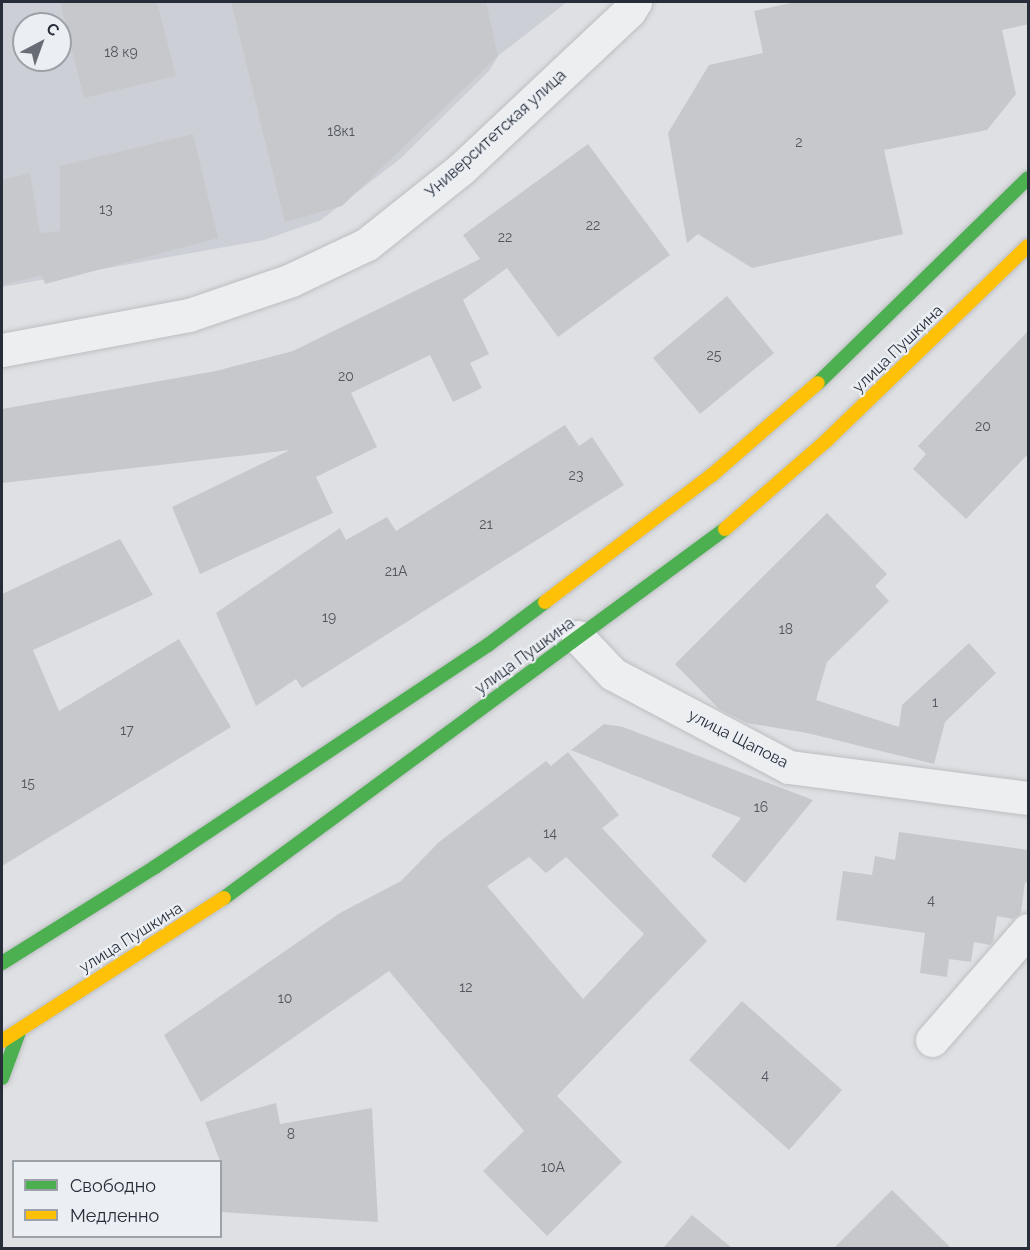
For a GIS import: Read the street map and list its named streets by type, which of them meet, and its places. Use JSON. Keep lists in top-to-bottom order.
{
  "streets": {
    "main road": ["улица Пушкина"],
    "street": ["Университетская улица", "улица Щапова"]
  },
  "crossings": [
    ["улица Пушкина", "улица Щапова"]
  ],
  "house_numbers": [
    "18 к9",
    "18к1",
    "2",
    "13",
    "22",
    "22",
    "25",
    "20",
    "20",
    "23",
    "21",
    "21А",
    "19",
    "18",
    "1",
    "17",
    "15",
    "16",
    "14",
    "4",
    "12",
    "10",
    "4",
    "8",
    "10А"
  ],
  "legend": ["Свободно", "Медленно"],
  "north": "top right"
}
